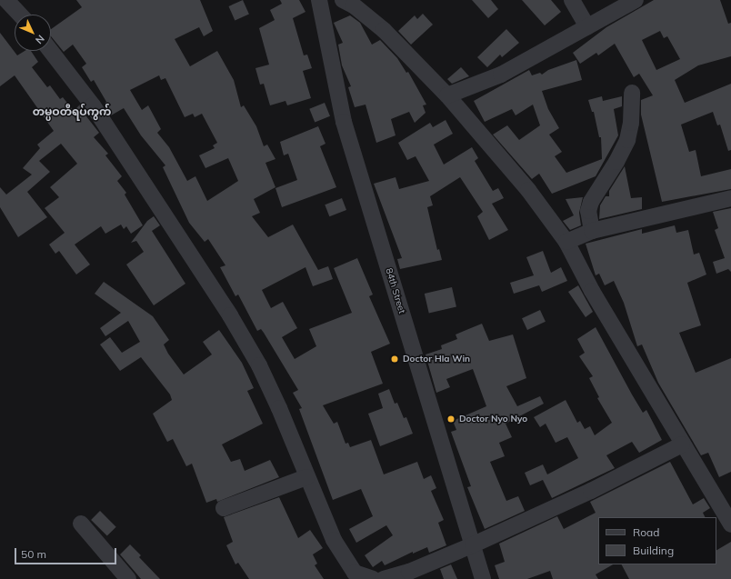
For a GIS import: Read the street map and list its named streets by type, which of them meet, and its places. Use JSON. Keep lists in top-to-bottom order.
{
  "streets": {
    "street": ["84th Street"]
  },
  "districts": ["တမ္ပဝတီရပ်ကွက်"],
  "places": ["Doctor Hla Win", "Doctor Nyo Nyo"],
  "legend": ["Road", "Building"],
  "scale_bar": "50 m",
  "north": "bottom right"
}
